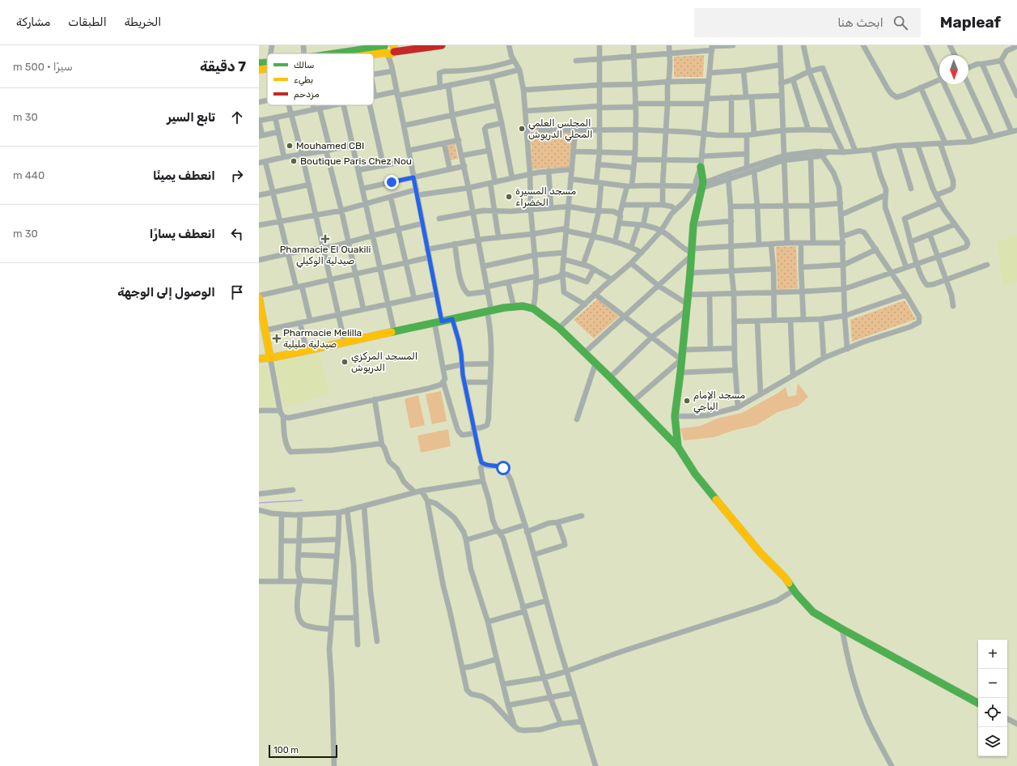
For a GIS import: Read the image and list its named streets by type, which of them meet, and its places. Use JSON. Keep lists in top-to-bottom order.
{
  "places": {
    "other": [
      "المجلس العلمي المحلي الدريوش",
      "Mouhamed CBI",
      "Boutique Paris Chez Nou",
      "مسجد المسيرة الخضراء",
      "المسجد المركزي الدريوش",
      "مسجد الإمام الباجي"
    ],
    "health": ["Pharmacie El Ouakili صيدلية الوكيلي", "Pharmacie Melilla صيدلية مليلية"]
  },
  "legend": ["سالك", "بطيء", "مزدحم"],
  "scale_bar": "100 m",
  "north": "bottom",
  "page": {
    "header": "Mapleaf",
    "search": "ابحث هنا",
    "nav": ["الخريطة", "الطبقات", "مشاركة"],
    "heading": ["7 دقيقة", "سيرًا · 500 m"],
    "list": [
      ["تابع السير", "30 m"],
      ["انعطف يمينًا", "440 m"],
      ["انعطف يسارًا", "30 m"],
      "الوصول إلى الوجهة"
    ],
    "map_buttons": ["+", "−"],
    "scale": "100 m"
  }
}
